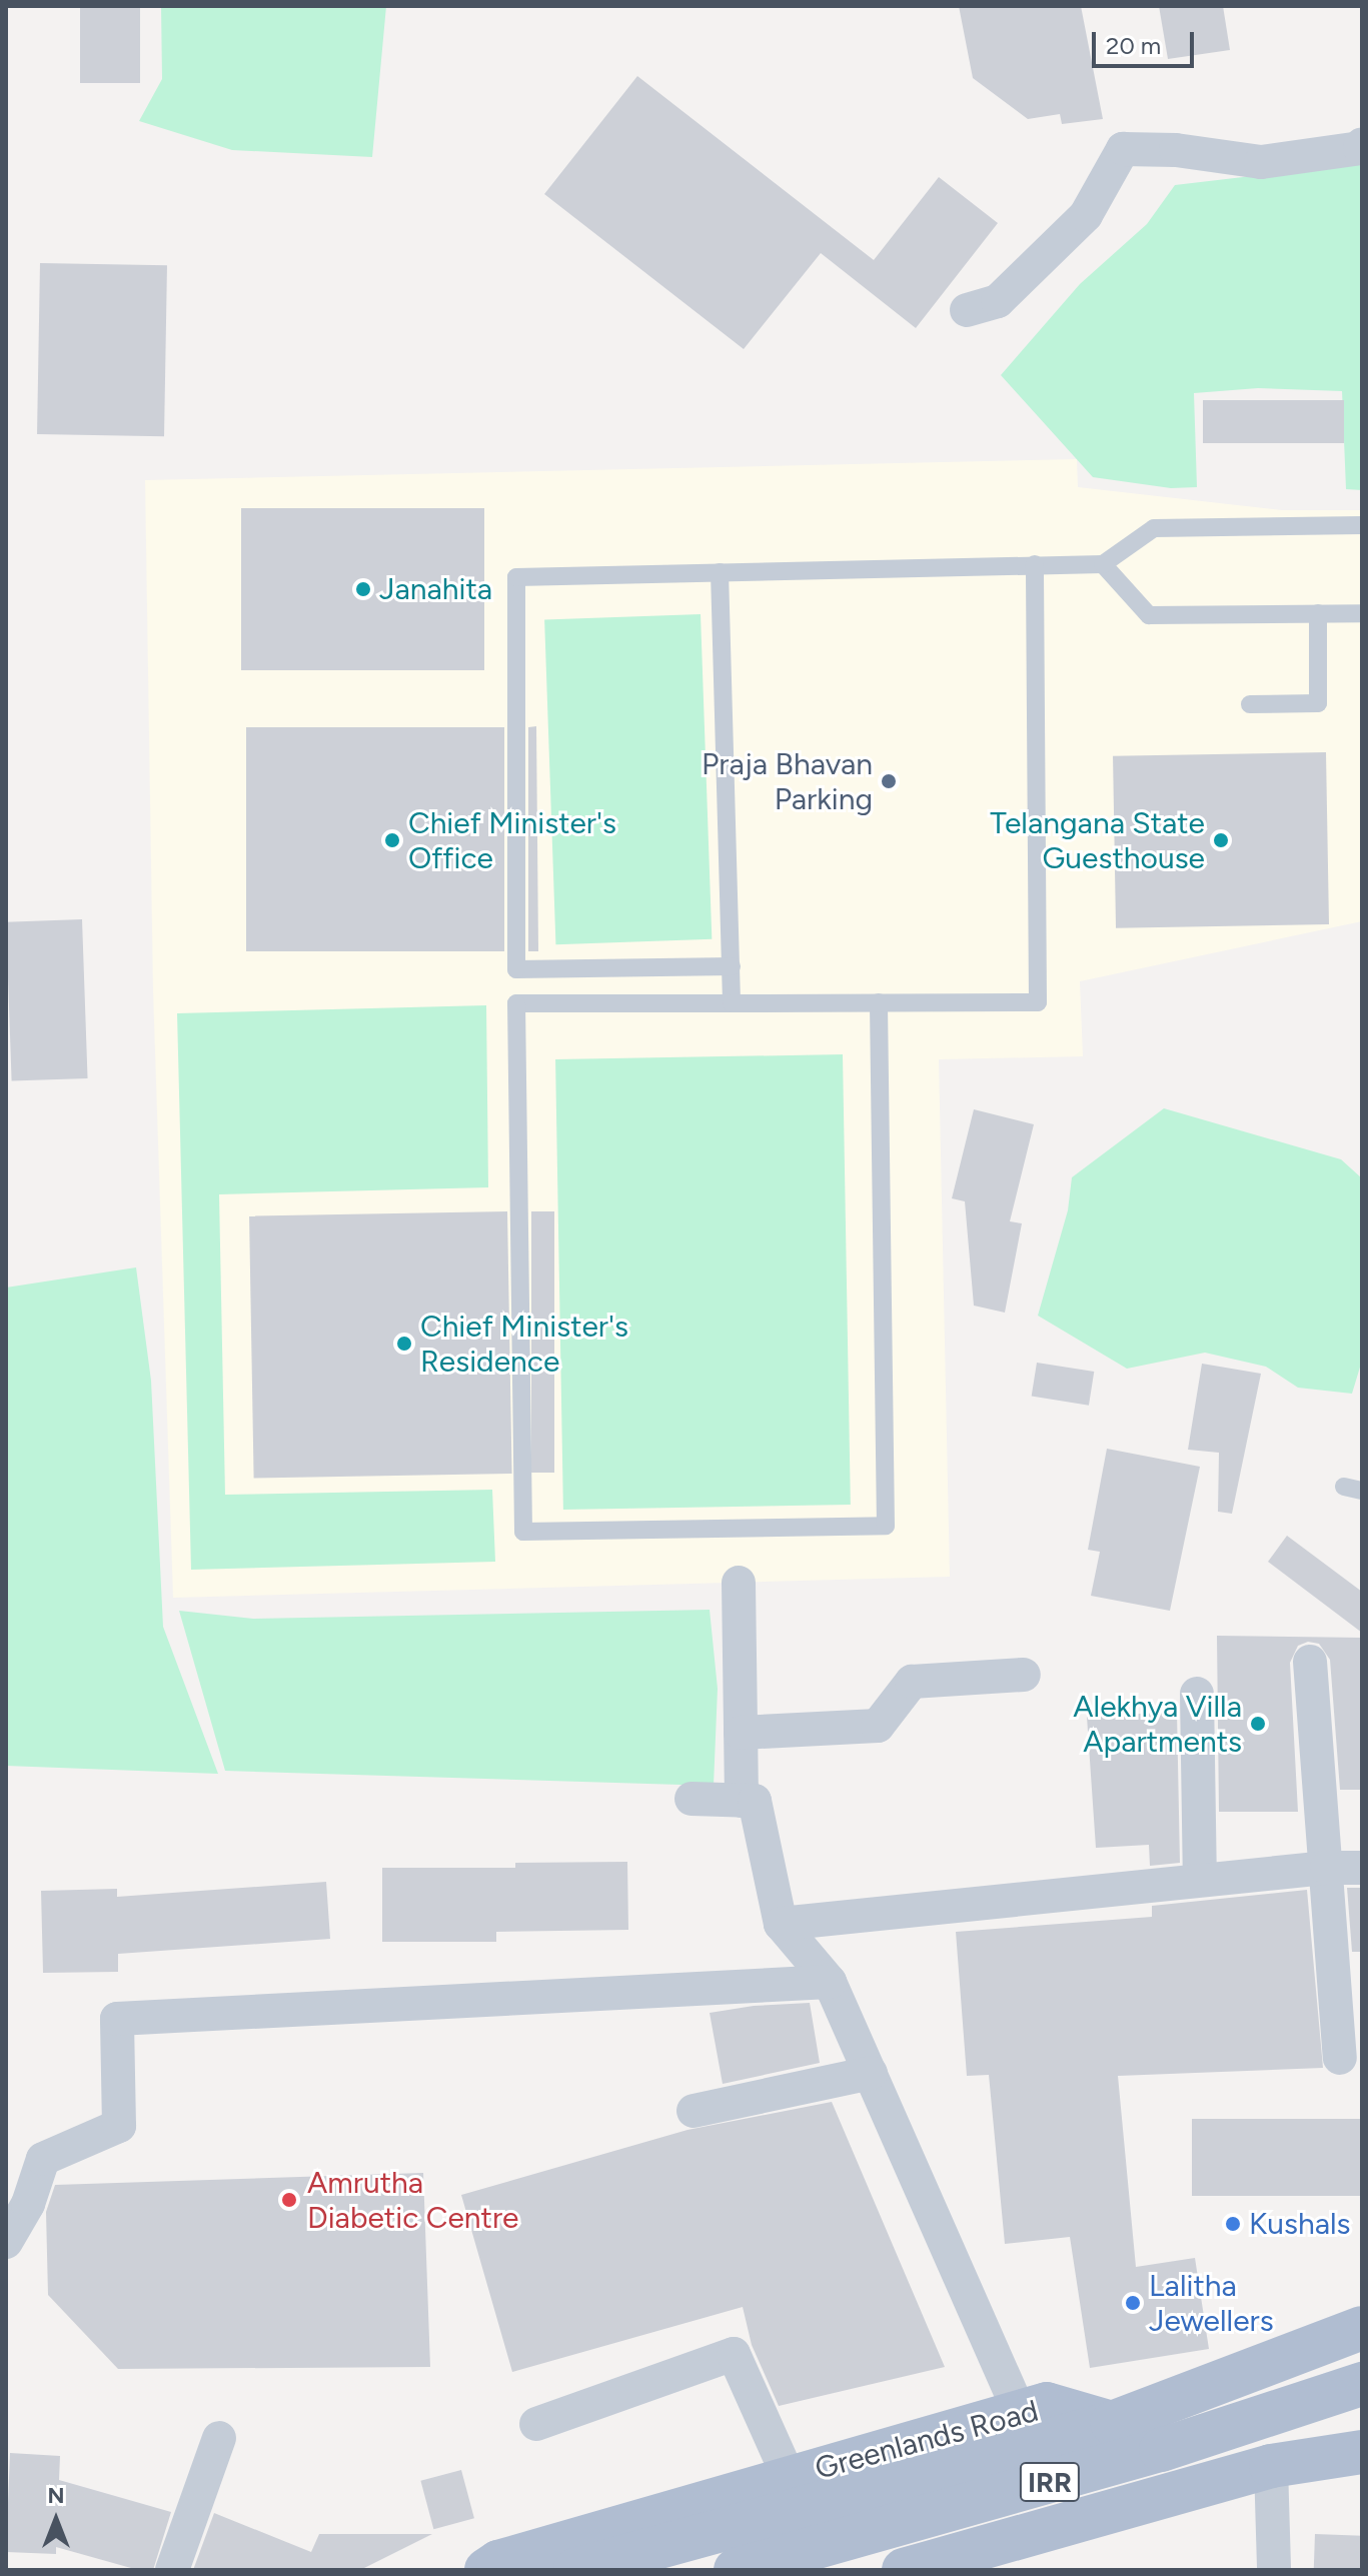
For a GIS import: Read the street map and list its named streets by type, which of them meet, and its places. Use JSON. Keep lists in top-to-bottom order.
{
  "streets": {
    "main road": ["Greenlands Road", "IRR"]
  },
  "crossings": [
    ["Greenlands Road", "IRR"]
  ],
  "places": [
    "Janahita",
    "Praja Bhavan Parking",
    "Chief Minister's Office",
    "Telangana State Guesthouse",
    "Chief Minister's Residence",
    "Alekhya Villa Apartments",
    "Amrutha Diabetic Centre",
    "Kushals",
    "Lalitha Jewellers"
  ],
  "scale_bar": "20 m",
  "north": "top"
}
